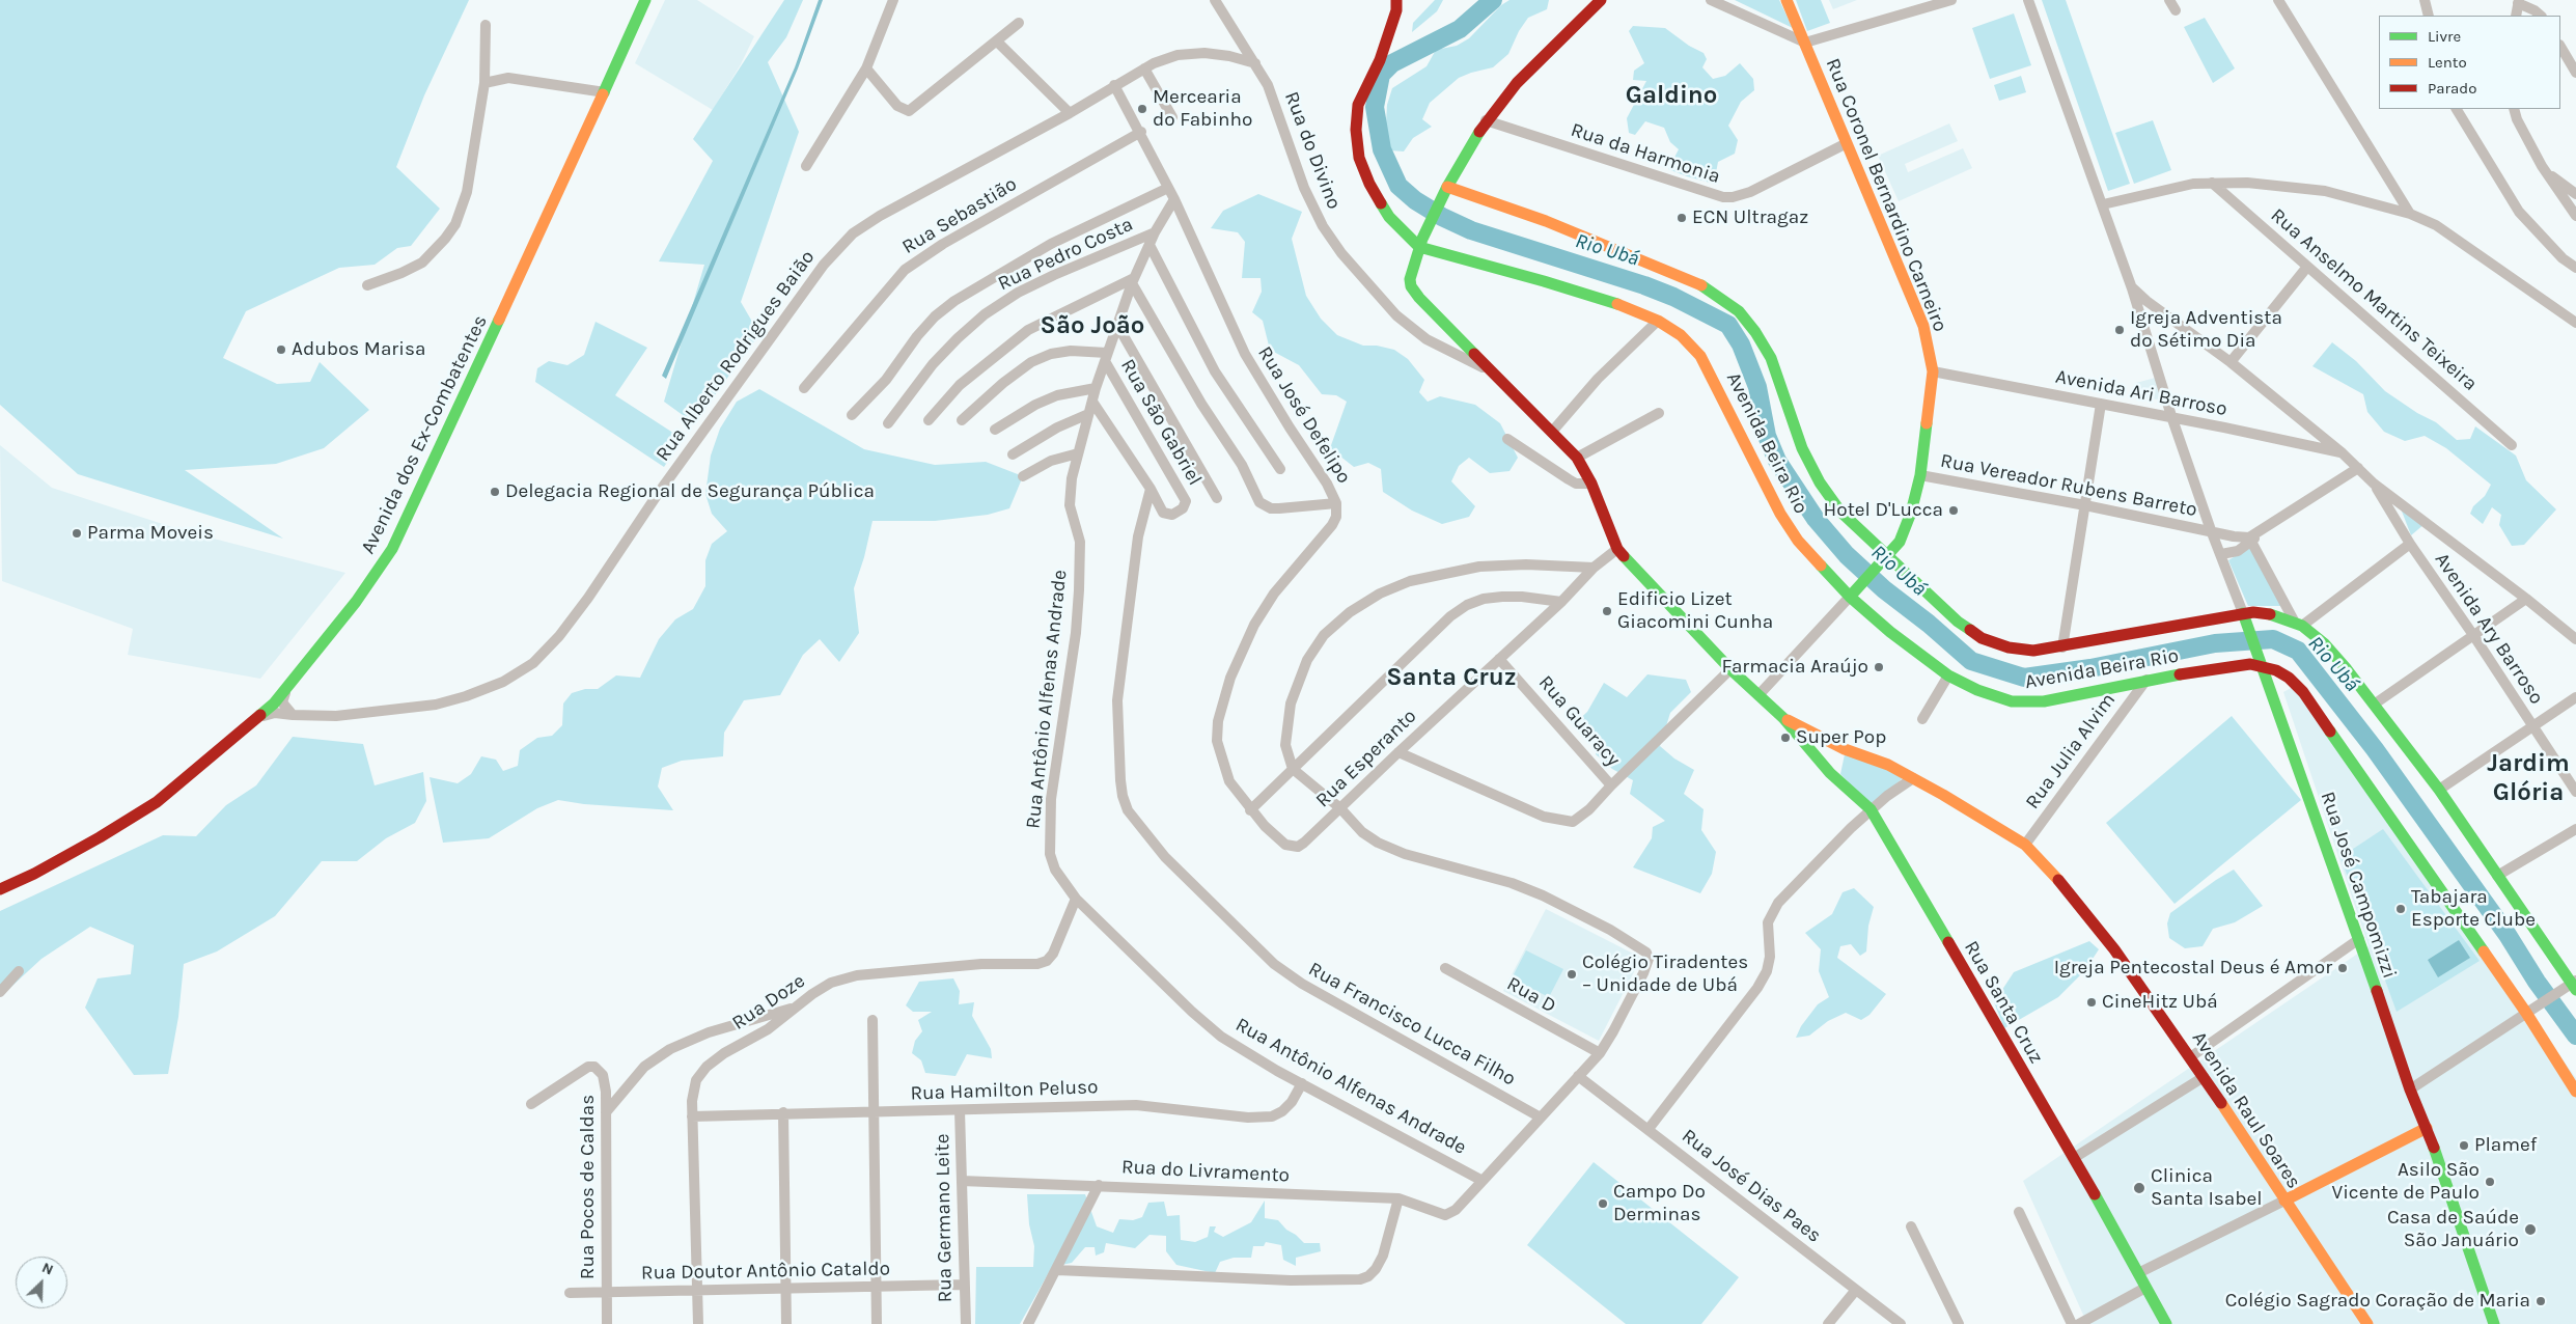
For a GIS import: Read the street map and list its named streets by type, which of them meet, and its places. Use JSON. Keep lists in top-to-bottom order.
{
  "streets": {
    "main road": [
      "Rua Coronel Bernardino Carneiro",
      "Avenida dos Ex-Combatentes",
      "Avenida Beira Rio",
      "Rua José Campomizzi",
      "Rua Santa Cruz",
      "Avenida Raul Soares"
    ],
    "street": [
      "Rua do Divino",
      "Rua da Harmonia",
      "Rua Sebastião",
      "Rua Pedro Costa",
      "Rua Anselmo Martins Teixeira",
      "Rua Alberto Rodrigues Baião",
      "Avenida Ari Barroso",
      "Rua José Defelipo",
      "Rua São Gabriel",
      "Rua Vereador Rubens Barreto",
      "Avenida Ary Barroso",
      "Rua Antônio Alfenas Andrade",
      "Rua Guaracy",
      "Rua Julia Alvim",
      "Rua Esperanto",
      "Rua D",
      "Rua Doze",
      "Rua Francisco Lucca Filho",
      "Rua Hamilton Peluso",
      "Rua do Livramento",
      "Rua José Dias Paes",
      "Rua Pocos de Caldas",
      "Rua Germano Leite",
      "Rua Doutor Antônio Cataldo"
    ]
  },
  "crossings": [
    ["Rua do Divino", "Rua Alberto Rodrigues Baião"],
    ["Rua da Harmonia", "Rua Coronel Bernardino Carneiro"],
    ["Rua Coronel Bernardino Carneiro", "Avenida Ari Barroso"],
    ["Rua Coronel Bernardino Carneiro", "Avenida Beira Rio"],
    ["Rua Coronel Bernardino Carneiro", "Rua Vereador Rubens Barreto"],
    ["Rua Sebastião", "Rua José Defelipo"],
    ["Rua Pedro Costa", "Rua Antônio Alfenas Andrade"],
    ["Rua Alberto Rodrigues Baião", "Rua José Defelipo"],
    ["Rua Alberto Rodrigues Baião", "Avenida dos Ex-Combatentes"],
    ["Rua José Defelipo", "Rua Antônio Alfenas Andrade"],
    ["Rua José Defelipo", "Rua Esperanto"],
    ["Rua São Gabriel", "Rua Antônio Alfenas Andrade"],
    ["Rua São Gabriel", "Rua Francisco Lucca Filho"],
    ["Avenida Beira Rio", "Rua Julia Alvim"],
    ["Avenida Beira Rio", "Rua José Campomizzi"],
    ["Rua Antônio Alfenas Andrade", "Rua Doze"],
    ["Rua Antônio Alfenas Andrade", "Rua Hamilton Peluso"],
    ["Rua Antônio Alfenas Andrade", "Rua do Livramento"],
    ["Rua Guaracy", "Rua Esperanto"],
    ["Rua Julia Alvim", "Avenida Raul Soares"],
    ["Rua Doze", "Rua Hamilton Peluso"],
    ["Rua Doze", "Rua Doutor Antônio Cataldo"],
    ["Rua Santa Cruz", "Avenida Raul Soares"],
    ["Rua Hamilton Peluso", "Rua Germano Leite"],
    ["Rua do Livramento", "Rua Germano Leite"],
    ["Rua Pocos de Caldas", "Rua Doutor Antônio Cataldo"],
    ["Rua Germano Leite", "Rua Doutor Antônio Cataldo"]
  ],
  "districts": [
    "Galdino",
    "São João",
    "Santa Cruz",
    "Jardim Glória"
  ],
  "water": ["Rio Ubá"],
  "places": [
    "Mercearia do Fabinho",
    "ECN Ultragaz",
    "Igreja Adventista do Sétimo Dia",
    "Adubos Marisa",
    "Delegacia Regional de Segurança Pública",
    "Hotel D'Lucca",
    "Parma Moveis",
    "Edificio Lizet Giacomini Cunha",
    "Farmacia Araújo",
    "Super Pop",
    "Tabajara Esporte Clube",
    "Igreja Pentecostal Deus é Amor",
    "Colégio Tiradentes – Unidade de Ubá",
    "CineHitz Ubá",
    "Plamef",
    "Asilo São Vicente de Paulo",
    "Clinica Santa Isabel",
    "Campo Do Derminas",
    "Casa de Saúde São Januário",
    "Colégio Sagrado Coração de Maria"
  ],
  "legend": ["Livre", "Lento", "Parado"],
  "north": "top right"
}
